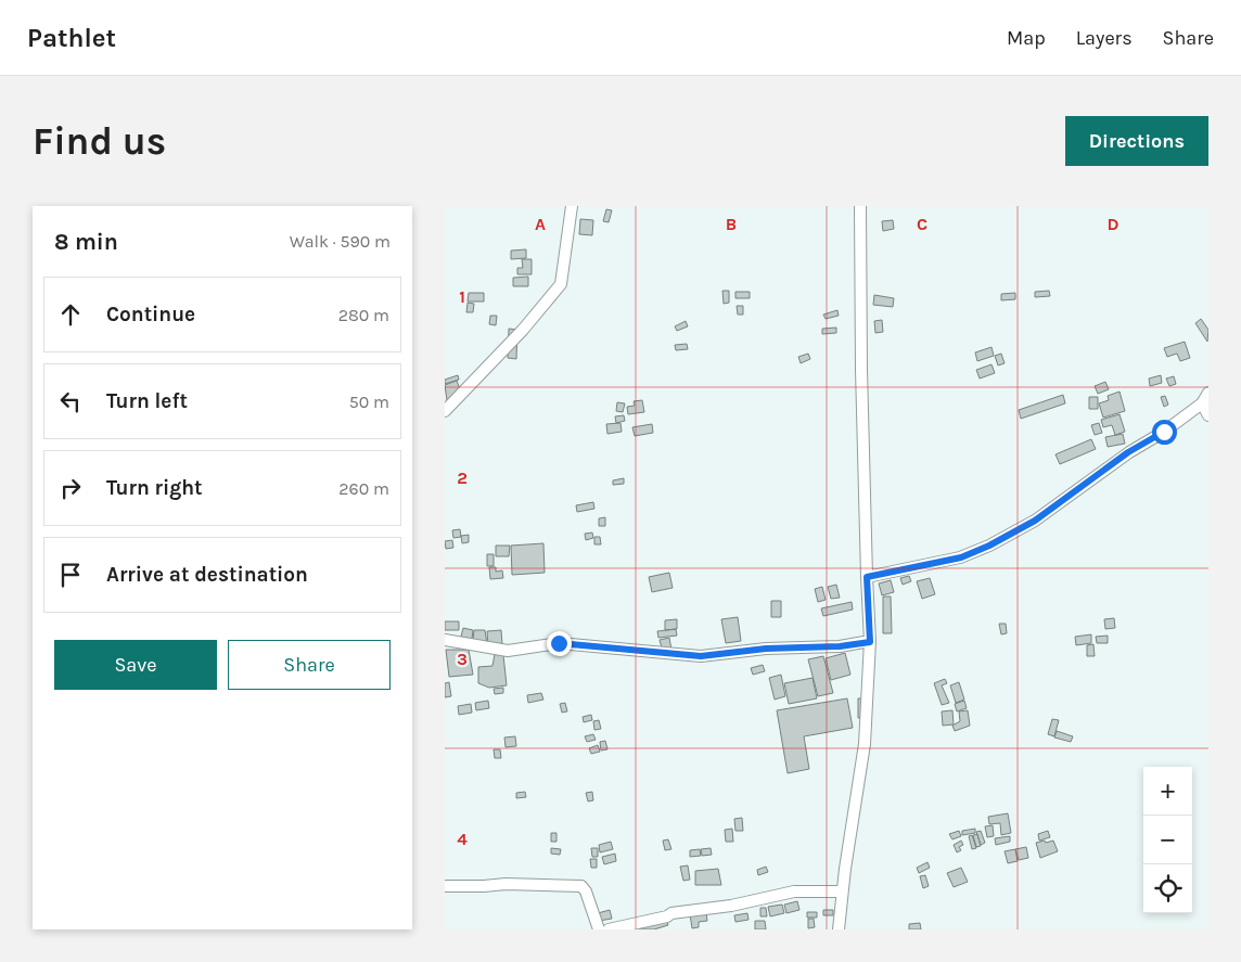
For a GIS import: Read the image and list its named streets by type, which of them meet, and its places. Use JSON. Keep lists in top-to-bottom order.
{
  "page": {
    "header": "Pathlet",
    "nav": ["Map", "Layers", "Share"],
    "buttons": [
      "Directions",
      ["Save", "Share"]
    ],
    "title": "Find us",
    "heading": ["8 min", "Walk · 590 m"],
    "list": [
      ["Continue", "280 m"],
      ["Turn left", "50 m"],
      ["Turn right", "260 m"],
      "Arrive at destination"
    ],
    "map_buttons": ["+", "−"]
  },
  "grid": {
    "columns": [
      "A",
      "B",
      "C",
      "D"
    ],
    "rows": [
      "1",
      "2",
      "3",
      "4"
    ]
  }
}
